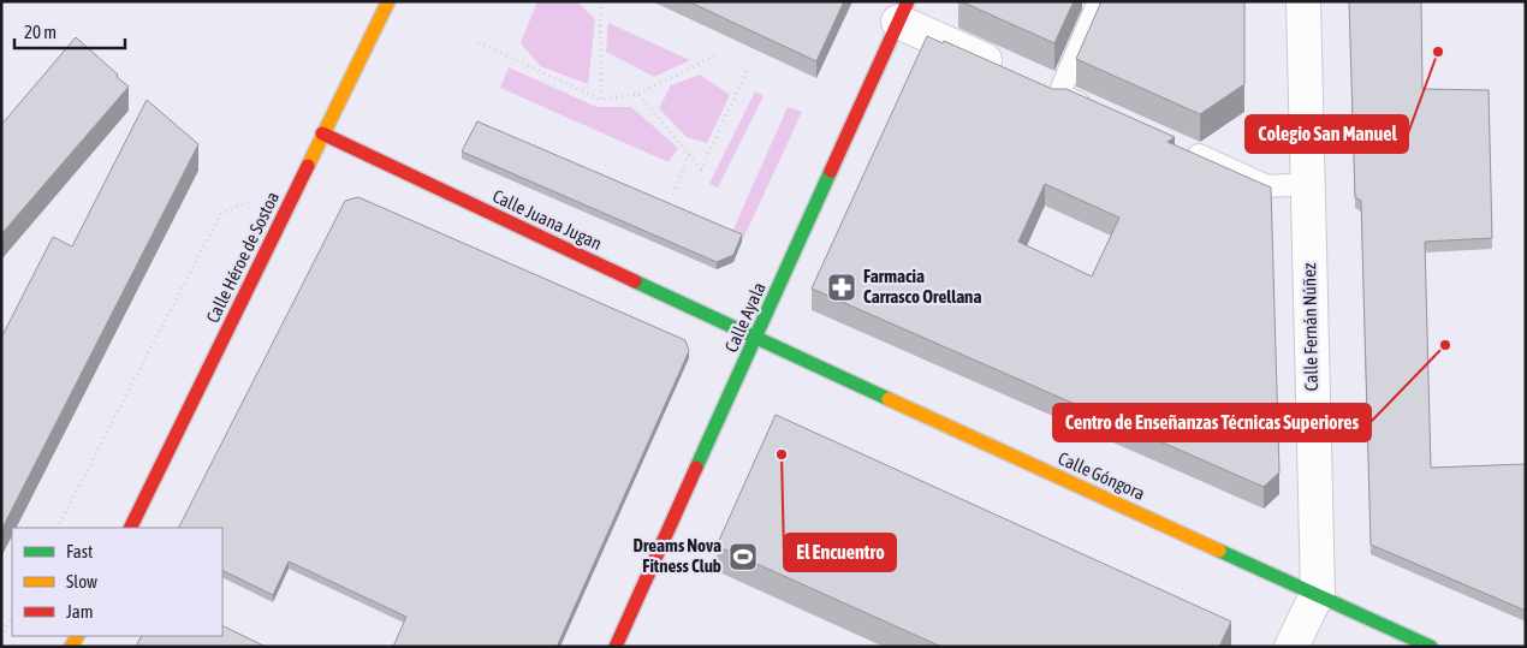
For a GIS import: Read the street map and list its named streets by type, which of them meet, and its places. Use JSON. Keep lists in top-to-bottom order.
{
  "streets": {
    "main road": [
      "Calle Juana Jugan",
      "Calle Héroe de Sostoa",
      "Calle Ayala",
      "Calle Góngora"
    ],
    "street": ["Calle Fernán Núñez"]
  },
  "crossings": [
    ["Calle Juana Jugan", "Calle Héroe de Sostoa"],
    ["Calle Juana Jugan", "Calle Ayala"],
    ["Calle Juana Jugan", "Calle Góngora"],
    ["Calle Ayala", "Calle Góngora"],
    ["Calle Fernán Núñez", "Calle Góngora"]
  ],
  "places": {
    "other": ["Colegio San Manuel", "Centro de Enseñanzas Técnicas Superiores", "El Encuentro"],
    "pharmacy": ["Farmacia Carrasco Orellana"],
    "sports": ["Dreams Nova Fitness Club"]
  },
  "legend": ["Fast", "Slow", "Jam"],
  "scale_bar": "20 m"
}
